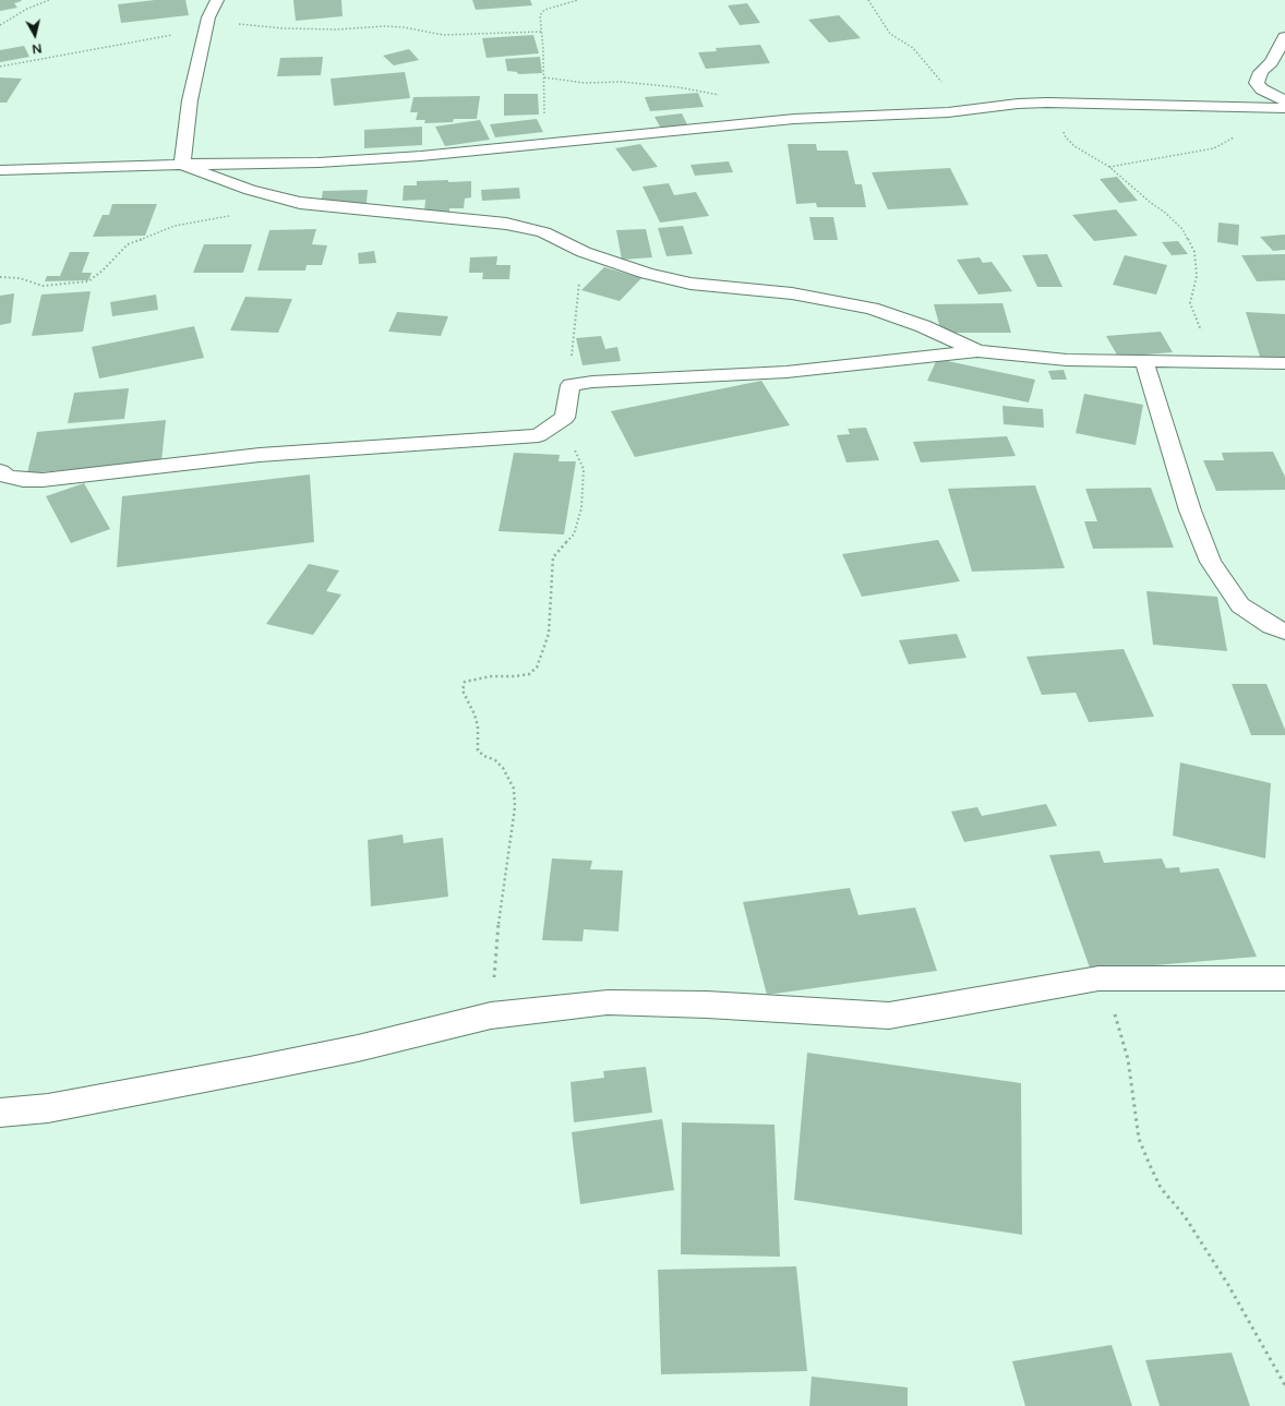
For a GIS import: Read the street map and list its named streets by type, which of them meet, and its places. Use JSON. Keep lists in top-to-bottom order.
{
  "north": "bottom"
}
